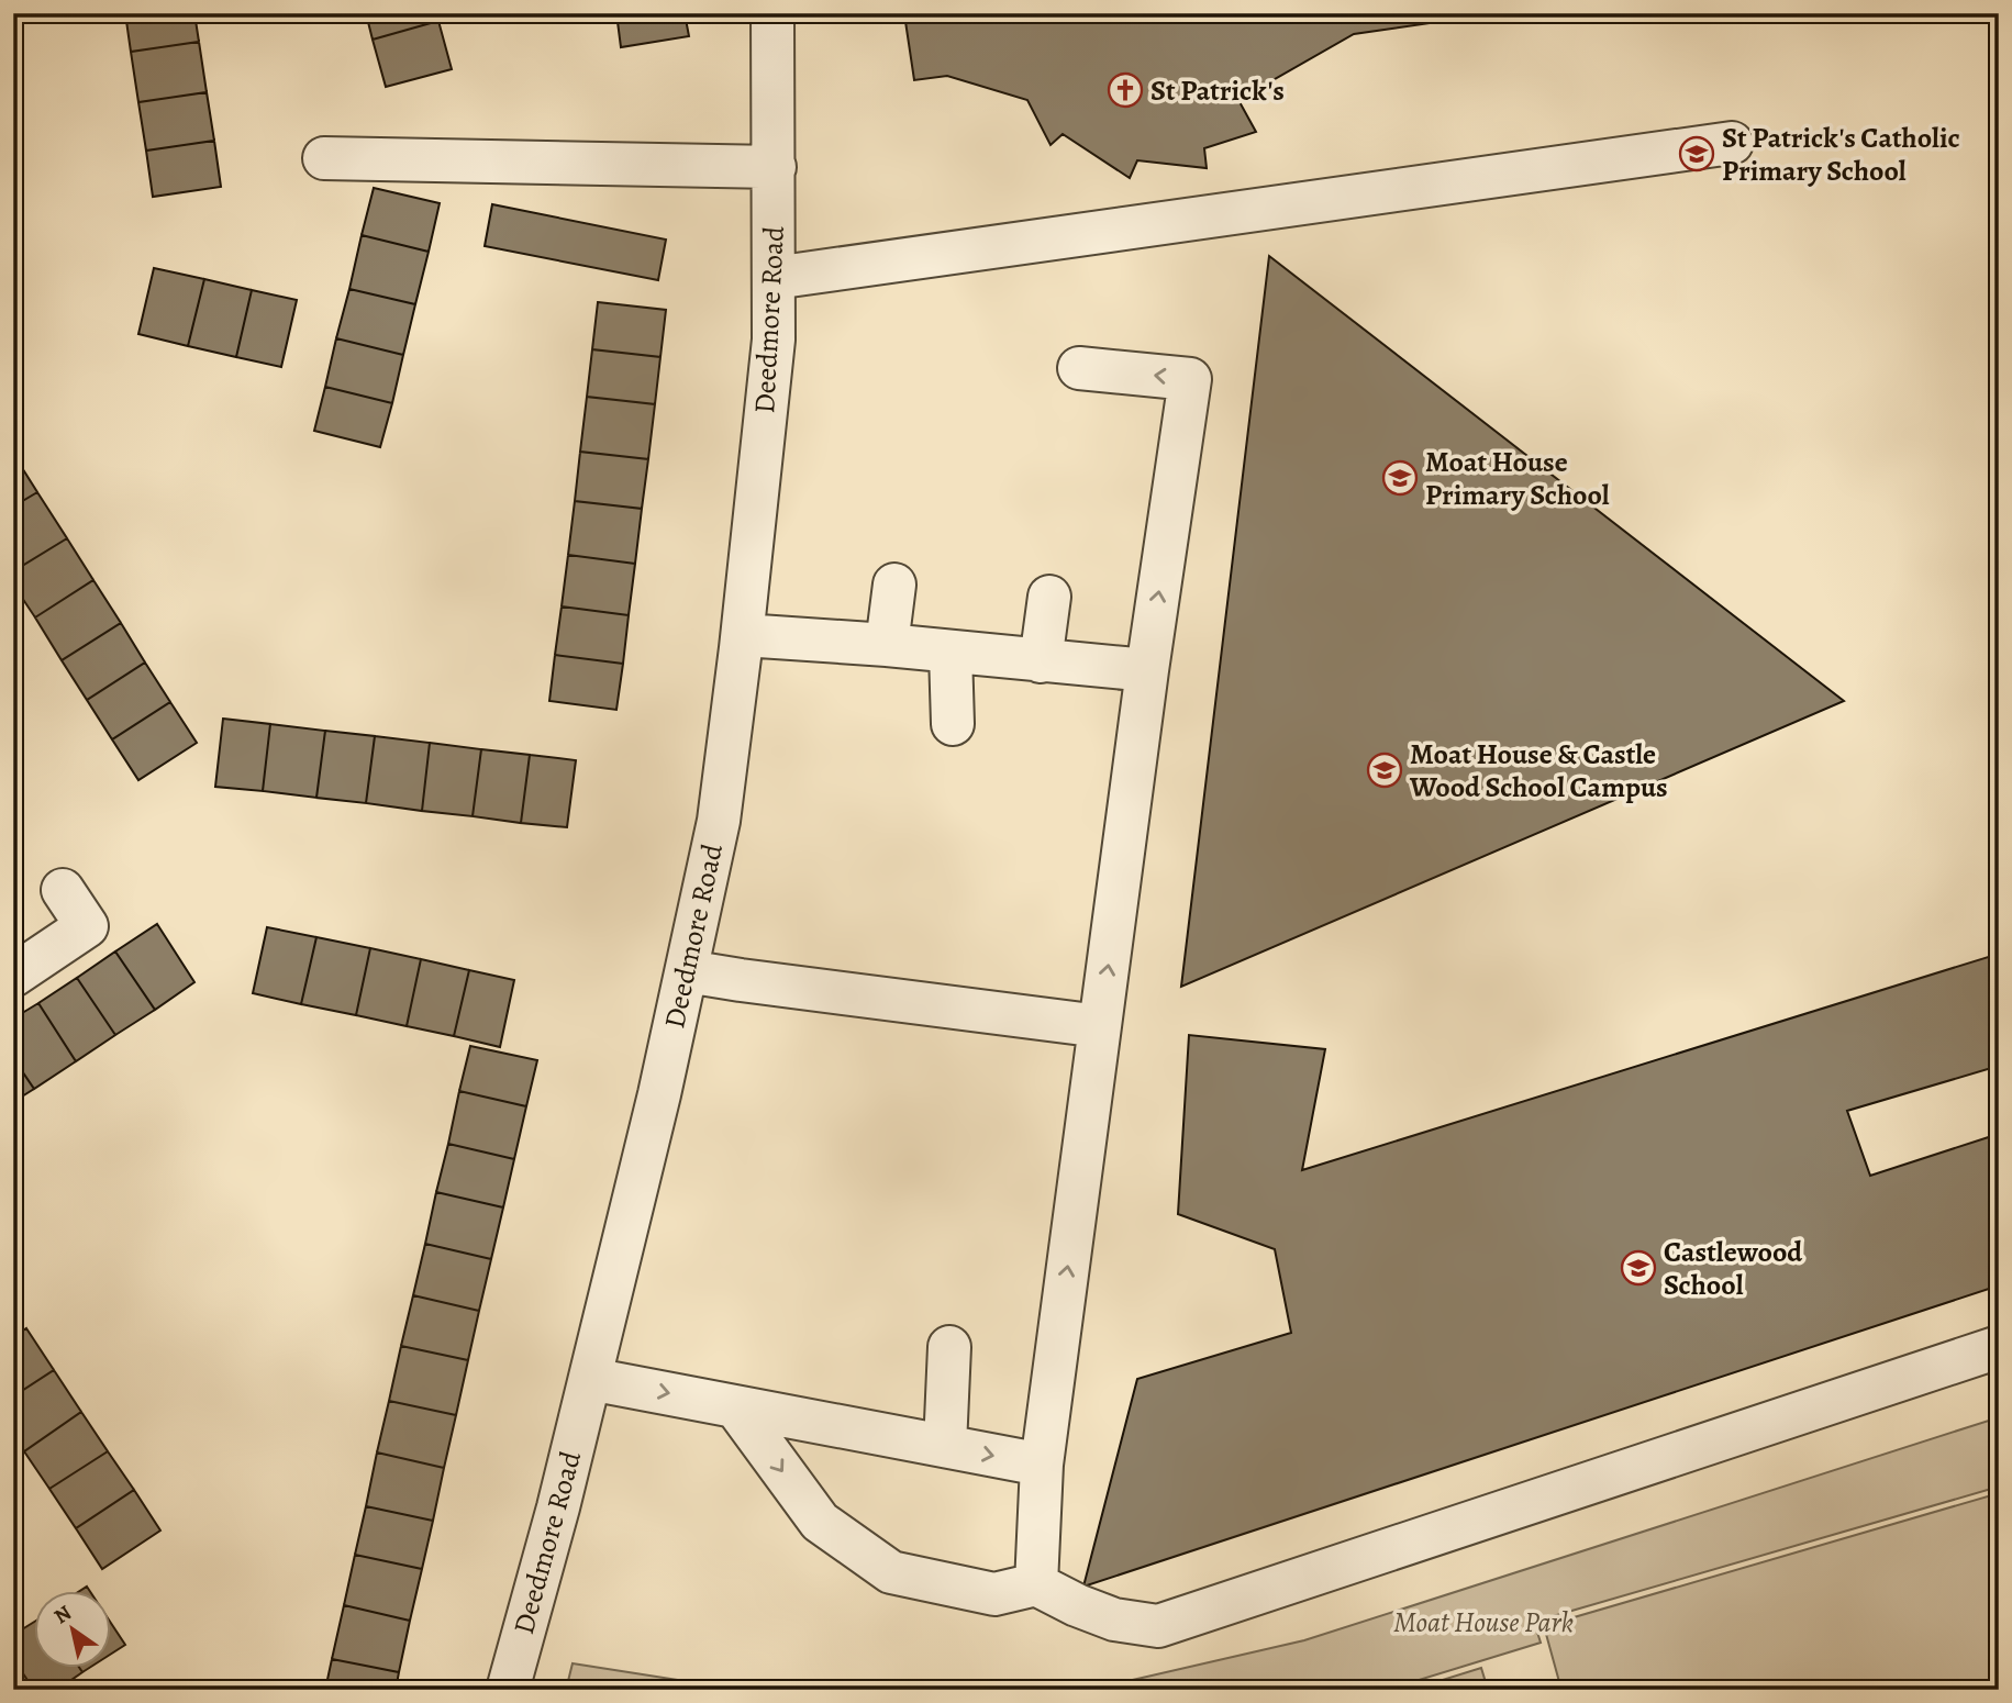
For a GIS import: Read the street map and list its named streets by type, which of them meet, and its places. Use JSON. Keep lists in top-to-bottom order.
{
  "streets": {
    "street": ["Deedmore Road"]
  },
  "parks": ["Moat House Park"],
  "places": {
    "church": ["St Patrick's"],
    "school or university": [
      "St Patrick's Catholic Primary School",
      "Moat House Primary School",
      "Moat House & Castle Wood School Campus",
      "Castlewood School"
    ]
  },
  "north": "top left"
}
